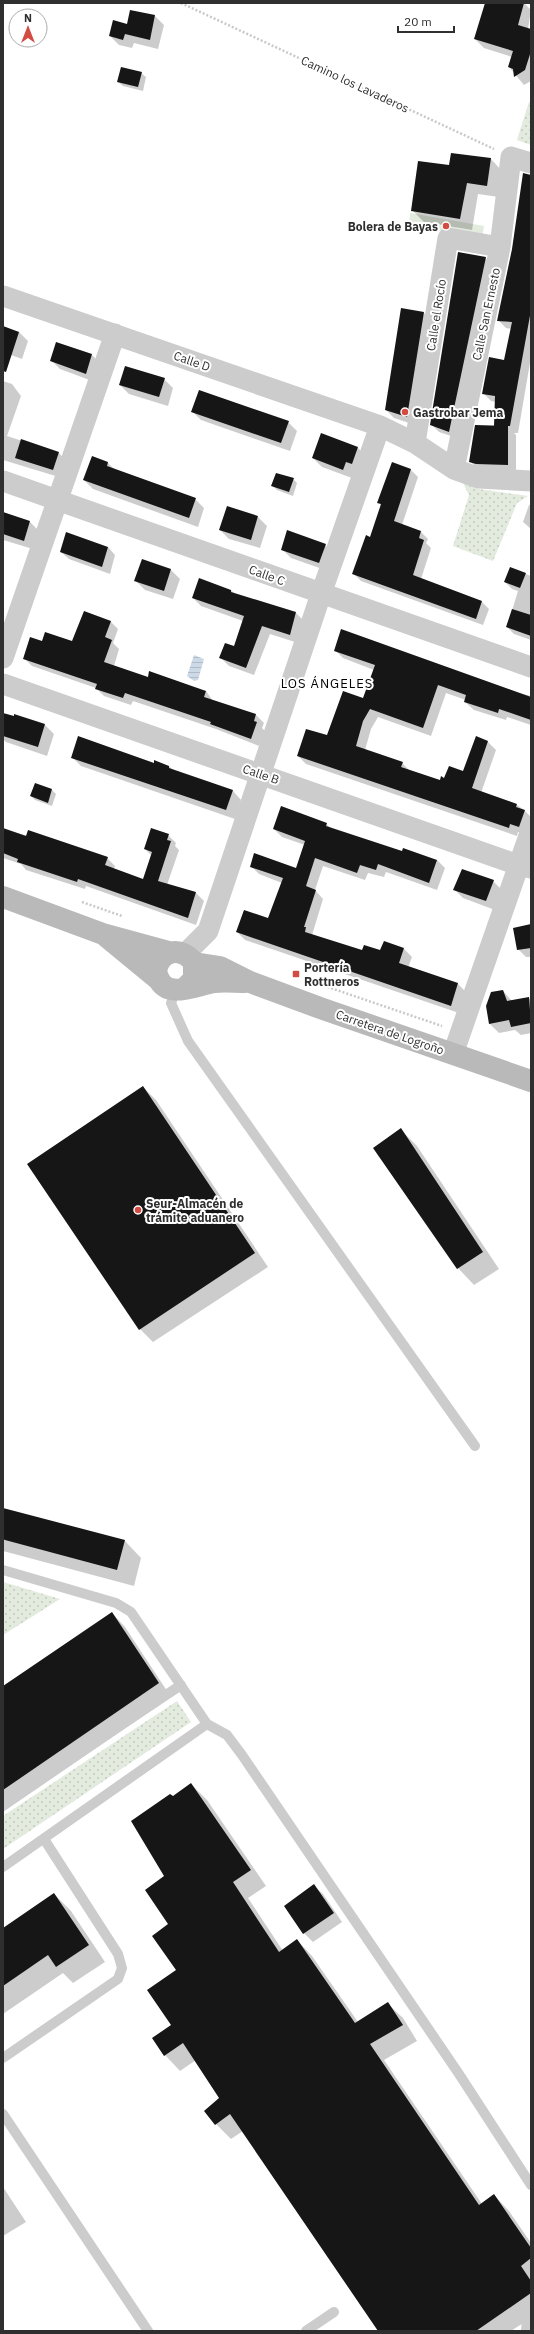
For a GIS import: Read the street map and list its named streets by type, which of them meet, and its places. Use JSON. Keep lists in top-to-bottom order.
{
  "streets": {
    "main road": ["Carretera de Logroño"],
    "street": [
      "Calle San Ernesto",
      "Calle el Rocío",
      "Calle D",
      "Calle C",
      "Calle B"
    ],
    "path": ["Camino los Lavaderos"]
  },
  "crossings": [
    ["Camino los Lavaderos", "Calle San Ernesto"],
    ["Calle San Ernesto", "Calle el Rocío"],
    ["Calle San Ernesto", "Calle D"],
    ["Calle el Rocío", "Calle D"]
  ],
  "districts": ["LOS ÁNGELES"],
  "places": {
    "other": ["Bolera de Bayas", "Gastrobar Jema", "Seur-Almacén de trámite aduanero"],
    "transit": ["Portería Rottneros"]
  },
  "scale_bar": "20 m",
  "north": "top"
}
